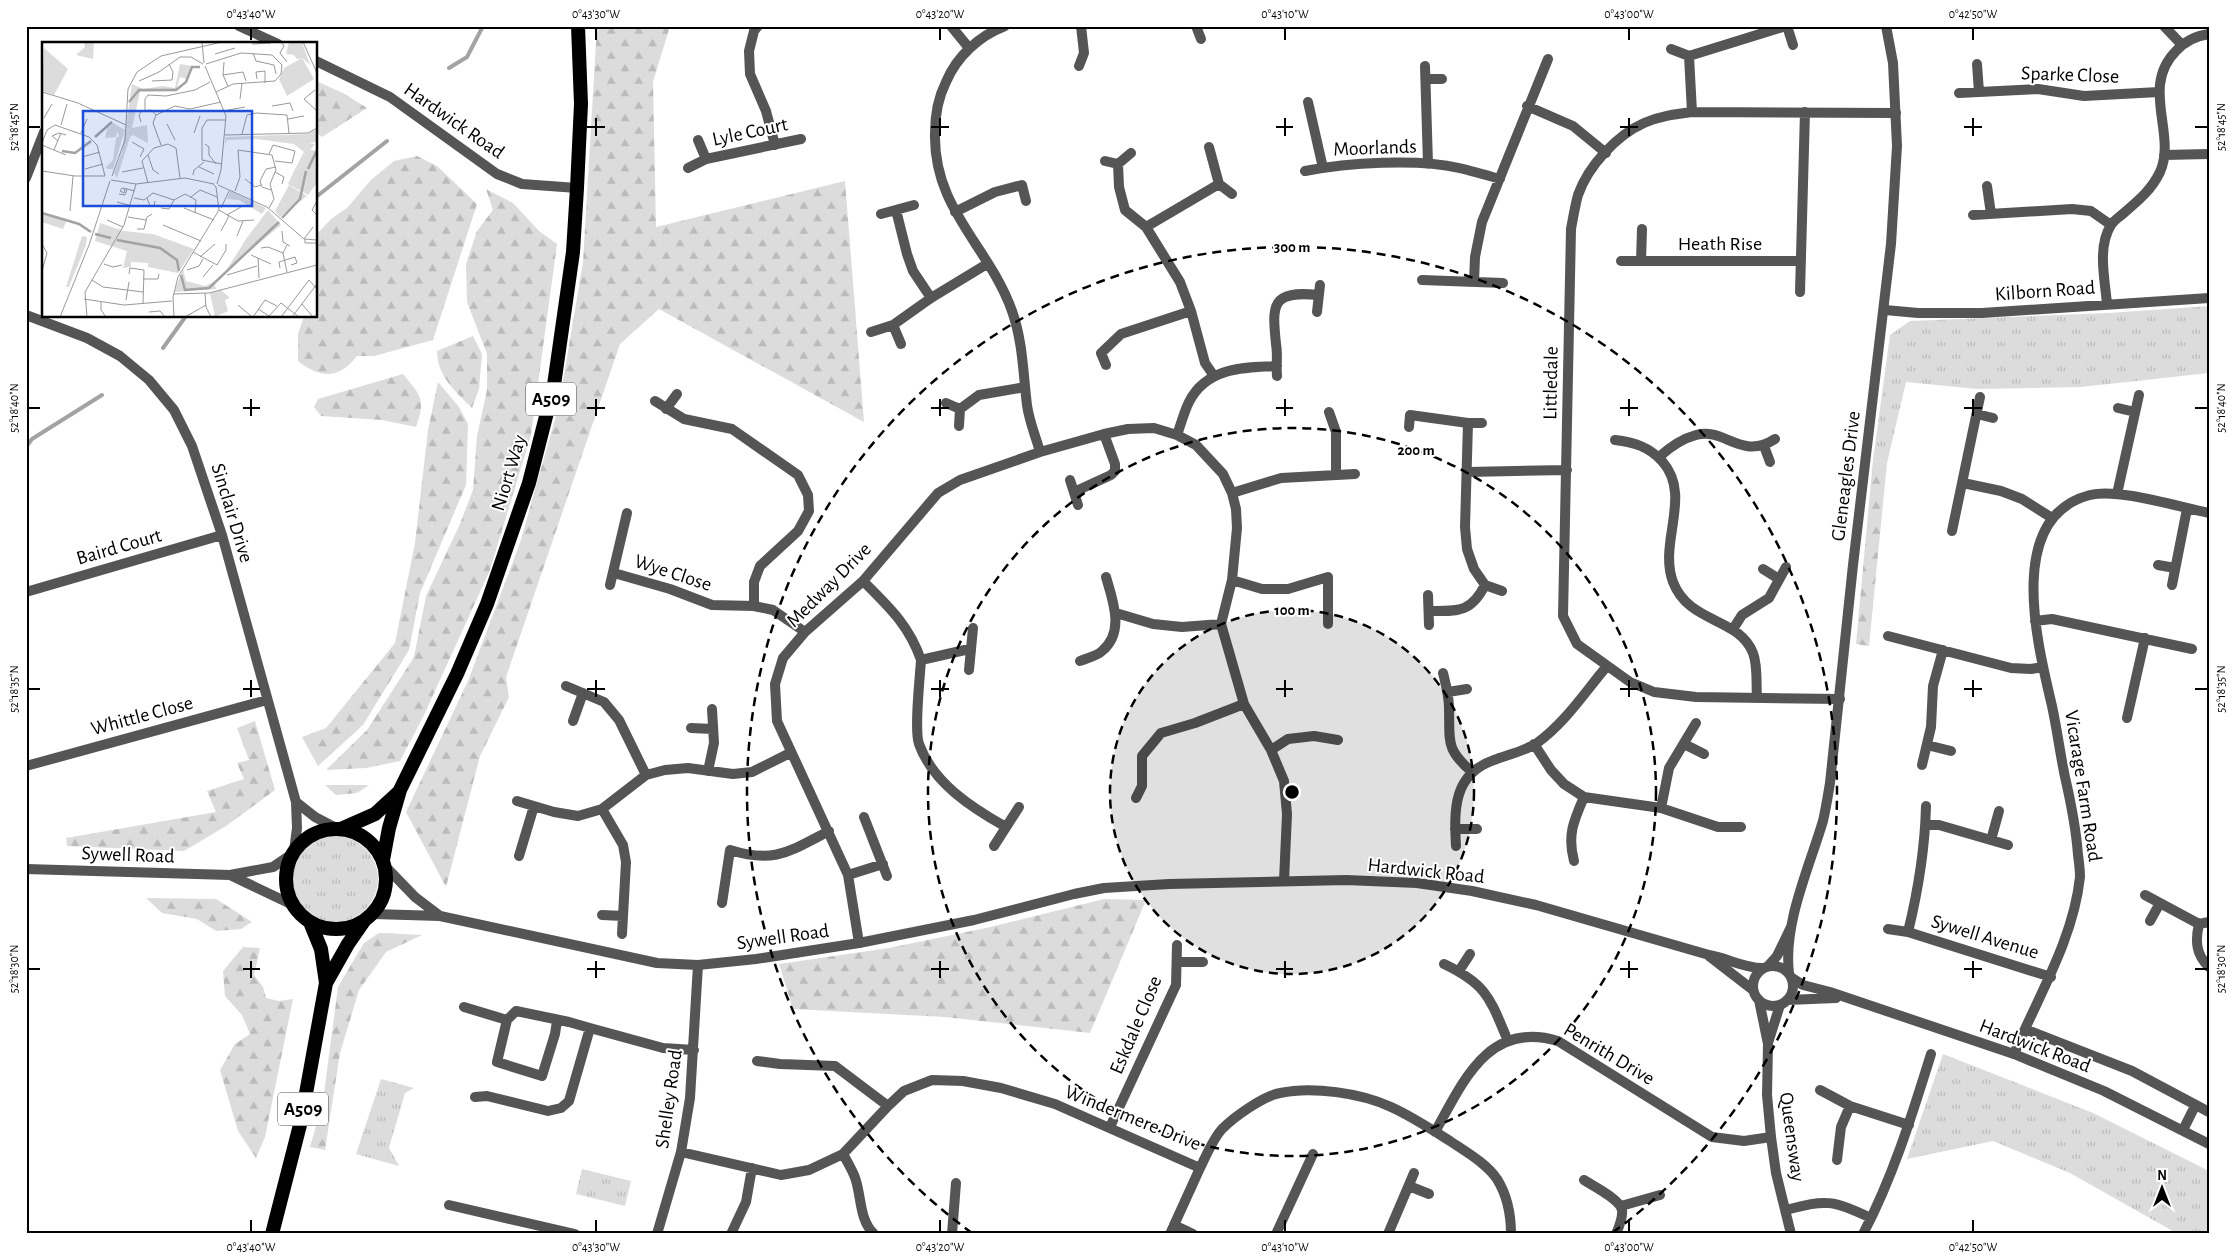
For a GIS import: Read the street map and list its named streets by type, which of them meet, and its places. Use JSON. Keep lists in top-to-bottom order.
{
  "streets": {
    "highway": ["A509", "Niort Way"],
    "street": [
      "Sparke Close",
      "Hardwick Road",
      "Lyle Court",
      "Moorlands",
      "Heath Rise",
      "Kilborn Road",
      "Littledale",
      "Gleneagles Drive",
      "Sinclair Drive",
      "Baird Court",
      "Wye Close",
      "Medway Drive",
      "Whittle Close",
      "Vicarage Farm Road",
      "Sywell Road",
      "Sywell Avenue",
      "Eskdale Close",
      "Penrith Drive",
      "Shelley Road",
      "Windermere Drive",
      "Queensway"
    ]
  },
  "crossings": [
    ["Hardwick Road", "Niort Way"],
    ["Hardwick Road", "Gleneagles Drive"],
    ["Hardwick Road", "Vicarage Farm Road"],
    ["Hardwick Road", "Sywell Road"],
    ["Hardwick Road", "Queensway"],
    ["Kilborn Road", "Gleneagles Drive"],
    ["Littledale", "Gleneagles Drive"],
    ["A509", "Niort Way"],
    ["A509", "Sinclair Drive"],
    ["A509", "Sywell Road"],
    ["Niort Way", "Sinclair Drive"],
    ["Niort Way", "Sywell Road"],
    ["Gleneagles Drive", "Queensway"],
    ["Sinclair Drive", "Baird Court"],
    ["Sinclair Drive", "Whittle Close"],
    ["Sinclair Drive", "Sywell Road"],
    ["Wye Close", "Medway Drive"],
    ["Medway Drive", "Sywell Road"],
    ["Vicarage Farm Road", "Sywell Avenue"],
    ["Sywell Road", "Shelley Road"],
    ["Eskdale Close", "Windermere Drive"],
    ["Penrith Drive", "Windermere Drive"],
    ["Penrith Drive", "Queensway"],
    ["Shelley Road", "Windermere Drive"]
  ],
  "north": "top",
  "coordinates": [
    "0°43'40\"W",
    "0°43'30\"W",
    "0°43'20\"W",
    "0°43'10\"W",
    "0°43'00\"W",
    "0°42'50\"W",
    "52°18'45\"N",
    "52°18'40\"N",
    "52°18'35\"N",
    "52°18'30\"N"
  ],
  "rings": ["300 m", "200 m", "100 m"]
}
